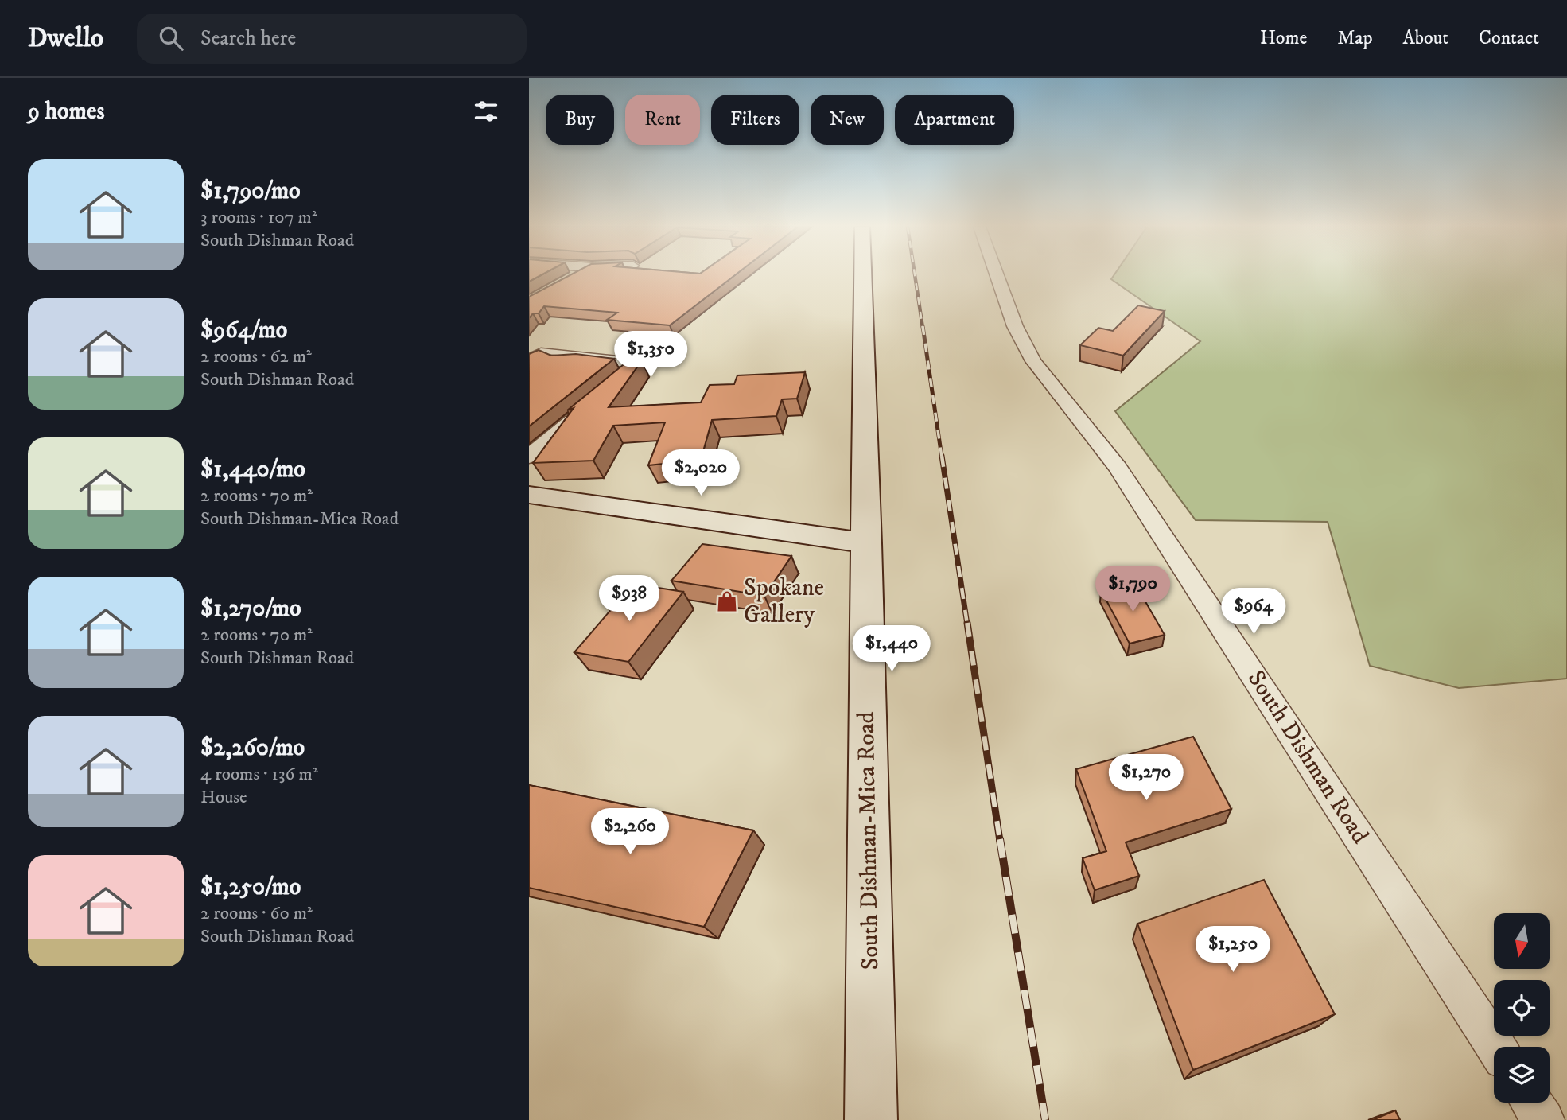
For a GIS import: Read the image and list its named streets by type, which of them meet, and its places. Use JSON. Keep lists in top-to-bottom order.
{
  "streets": {
    "main road": ["South Dishman-Mica Road"],
    "street": ["South Dishman Road"]
  },
  "places": {
    "shop": ["Spokane Gallery"]
  },
  "north": "bottom",
  "page": {
    "header": "Dwello",
    "search": "Search here",
    "nav": [
      "Home",
      "Map",
      "About",
      "Contact"
    ],
    "heading": "9 homes",
    "chip": [
      "Buy",
      "Rent",
      "Filters",
      "New",
      "Apartment"
    ],
    "list": [
      {
        "name": "$1,790/mo",
        "note": "3 rooms · 107 m² · South Dishman Road"
      },
      {
        "name": "$964/mo",
        "note": "2 rooms · 62 m² · South Dishman Road"
      },
      {
        "name": "$1,440/mo",
        "note": "2 rooms · 70 m² · South Dishman-Mica Road"
      },
      {
        "name": "$1,270/mo",
        "note": "2 rooms · 70 m² · South Dishman Road"
      },
      {
        "name": "$2,260/mo",
        "note": "4 rooms · 136 m² · House"
      },
      {
        "name": "$1,250/mo",
        "note": "2 rooms · 60 m² · South Dishman Road"
      }
    ],
    "price": [
      "$1,350",
      "$2,020",
      "$1,790",
      "$938",
      "$964",
      "$1,440",
      "$1,270",
      "$2,260",
      "$1,250"
    ]
  }
}
